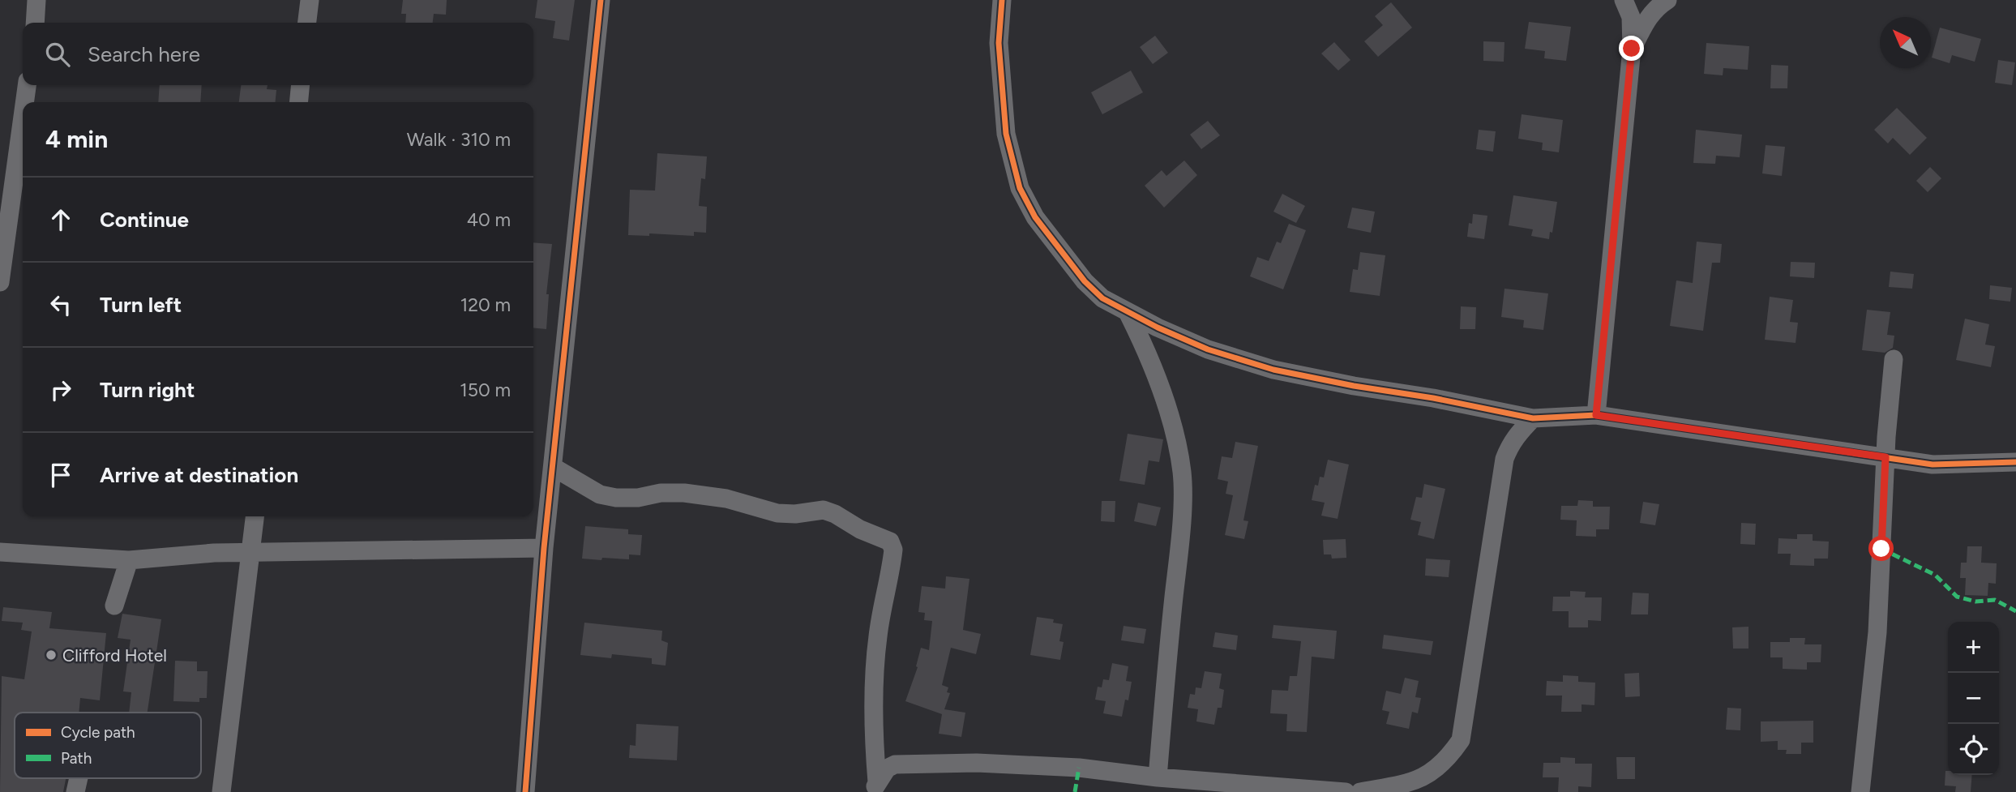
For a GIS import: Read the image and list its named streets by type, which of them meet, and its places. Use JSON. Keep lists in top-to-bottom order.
{
  "places": ["Clifford Hotel"],
  "legend": ["Cycle path", "Path"],
  "north": "top left",
  "page": {
    "search": "Search here",
    "heading": ["4 min", "Walk · 310 m"],
    "list": [
      ["Continue", "40 m"],
      ["Turn left", "120 m"],
      ["Turn right", "150 m"],
      "Arrive at destination"
    ],
    "map_buttons": ["+", "−"]
  }
}
